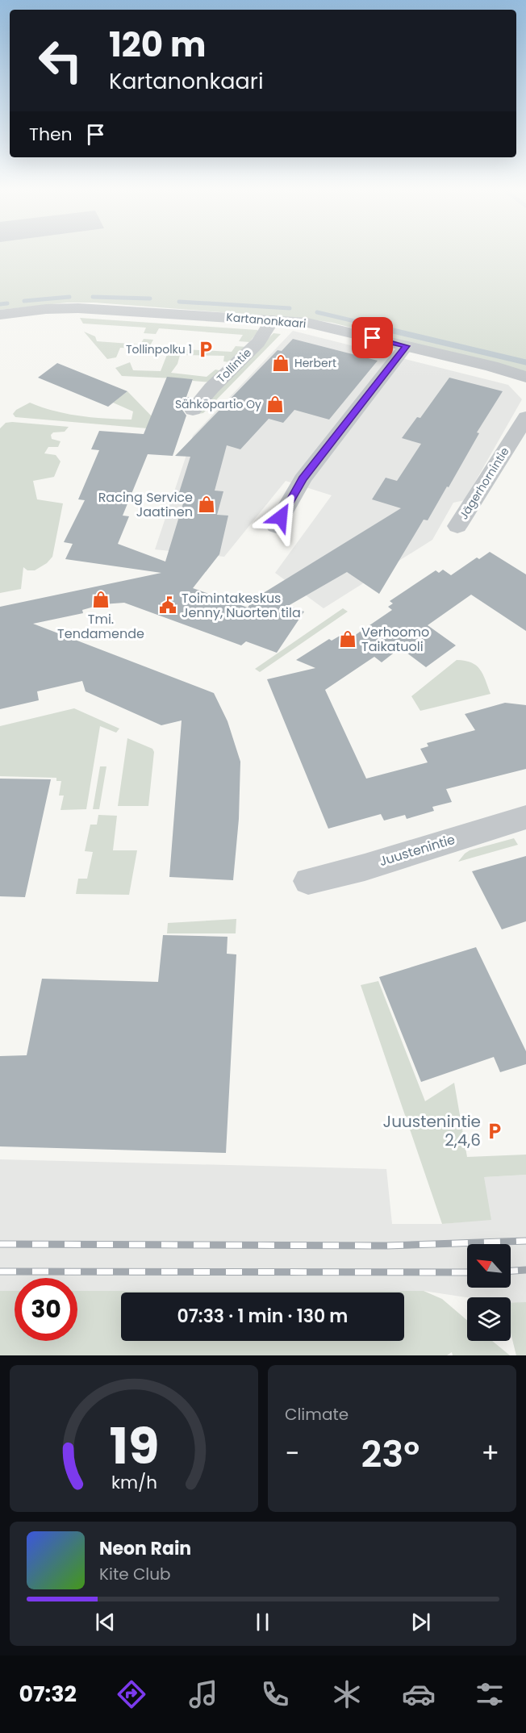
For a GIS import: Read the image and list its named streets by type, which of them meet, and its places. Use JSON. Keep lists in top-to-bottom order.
{
  "streets": {
    "street": [
      "Kartanonkaari",
      "Tollintie",
      "Jägerhornintie",
      "Juustenintie"
    ]
  },
  "crossings": [
    ["Kartanonkaari", "Tollintie"]
  ],
  "places": {
    "parking": ["Tollinpolku 1", "Juustenintie 2,4,6"],
    "shop": [
      "Herbert",
      "Sähköpartio Oy",
      "Racing Service Jaatinen",
      "Tmi. Tendamende",
      "Verhoomo Taikatuoli"
    ],
    "public building": ["Toimintakeskus Jenny, Nuorten tila"]
  },
  "north": "top left",
  "page": {
    "turn": ["120 m", "Kartanonkaari"],
    "then": "Then",
    "limit": "30",
    "trip": "07:33 · 1 min · 130 m",
    "tile": "Climate",
    "heat": ["−", "23°", "+"],
    "song": ["Neon Rain", "Kite Club"],
    "tabs": "07:32",
    "gauge": ["19", "km/h"]
  }
}
